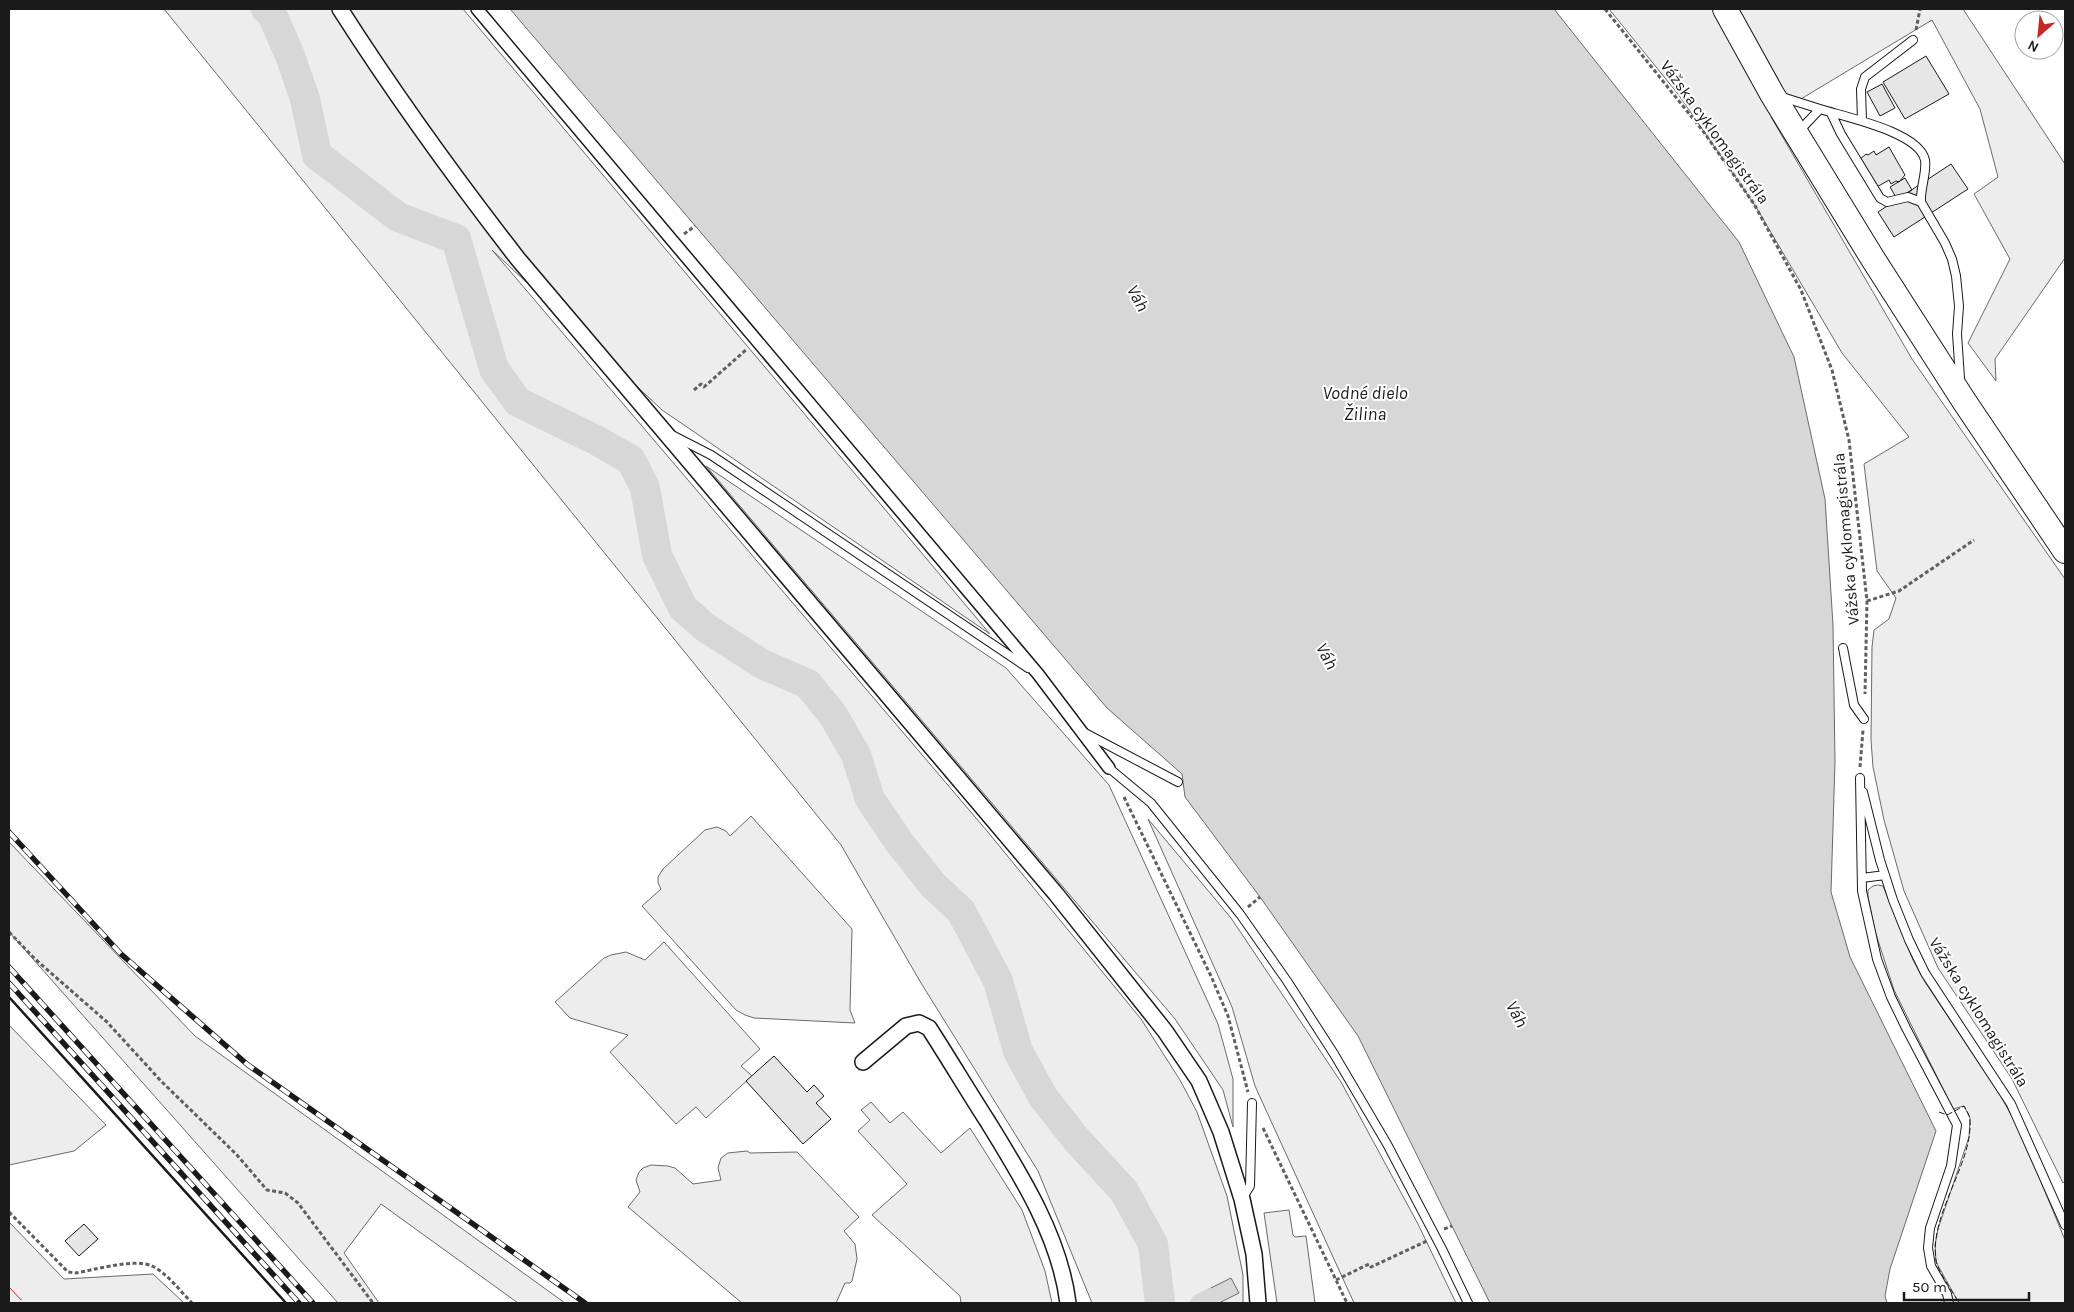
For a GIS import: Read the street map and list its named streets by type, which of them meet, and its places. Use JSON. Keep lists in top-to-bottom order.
{
  "streets": {
    "path": ["Vážska cyklomagistrála"]
  },
  "water": ["Váh", "Vodné dielo Žilina"],
  "scale_bar": "50 m",
  "north": "bottom left"
}
